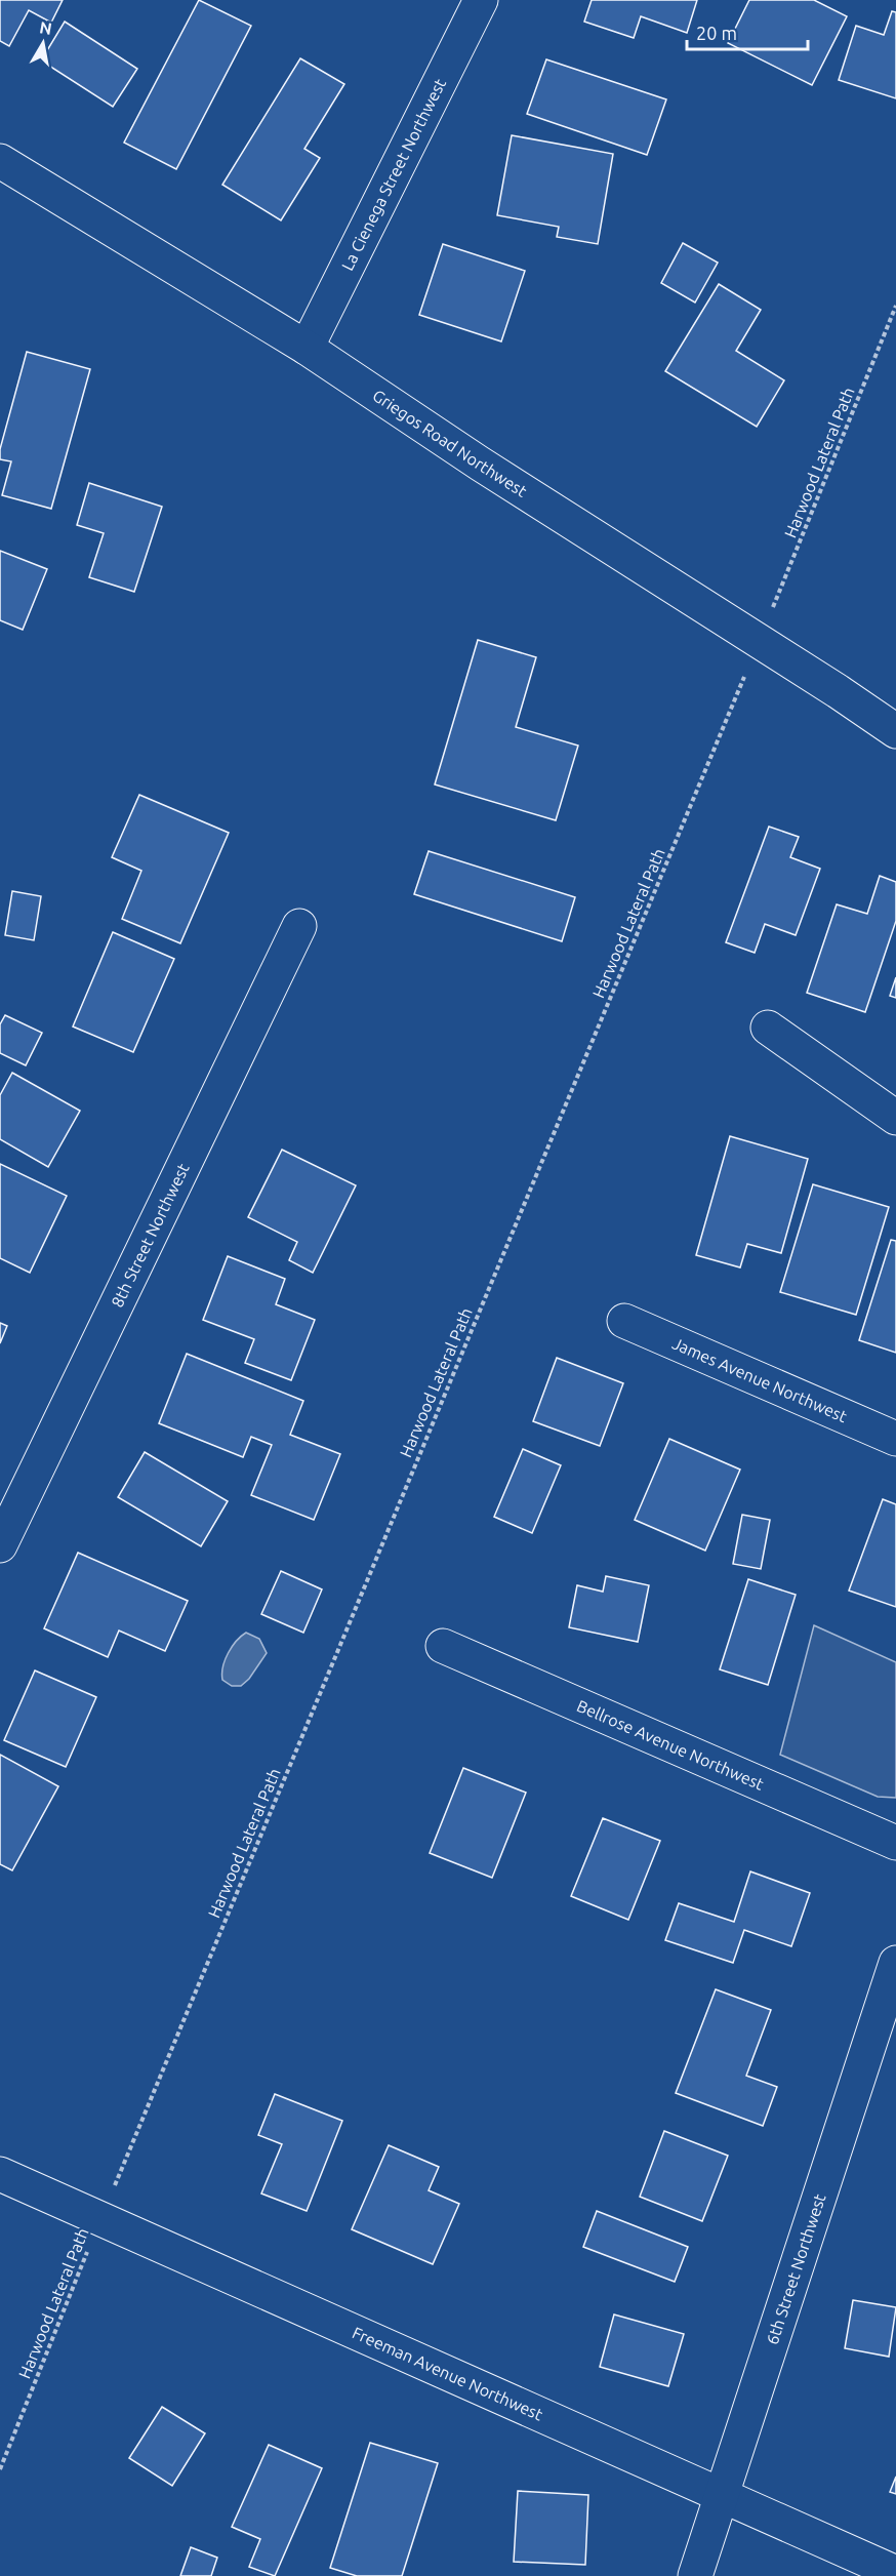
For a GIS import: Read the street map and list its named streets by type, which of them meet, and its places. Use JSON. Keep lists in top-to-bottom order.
{
  "streets": {
    "street": [
      "La Cienega Street Northwest",
      "Griegos Road Northwest",
      "8th Street Northwest",
      "James Avenue Northwest",
      "Bellrose Avenue Northwest",
      "6th Street Northwest",
      "Freeman Avenue Northwest"
    ],
    "path": ["Harwood Lateral Path"]
  },
  "crossings": [
    ["La Cienega Street Northwest", "Griegos Road Northwest"],
    ["Griegos Road Northwest", "Harwood Lateral Path"],
    ["Harwood Lateral Path", "Freeman Avenue Northwest"],
    ["6th Street Northwest", "Freeman Avenue Northwest"]
  ],
  "scale_bar": "20 m",
  "north": "top"
}
